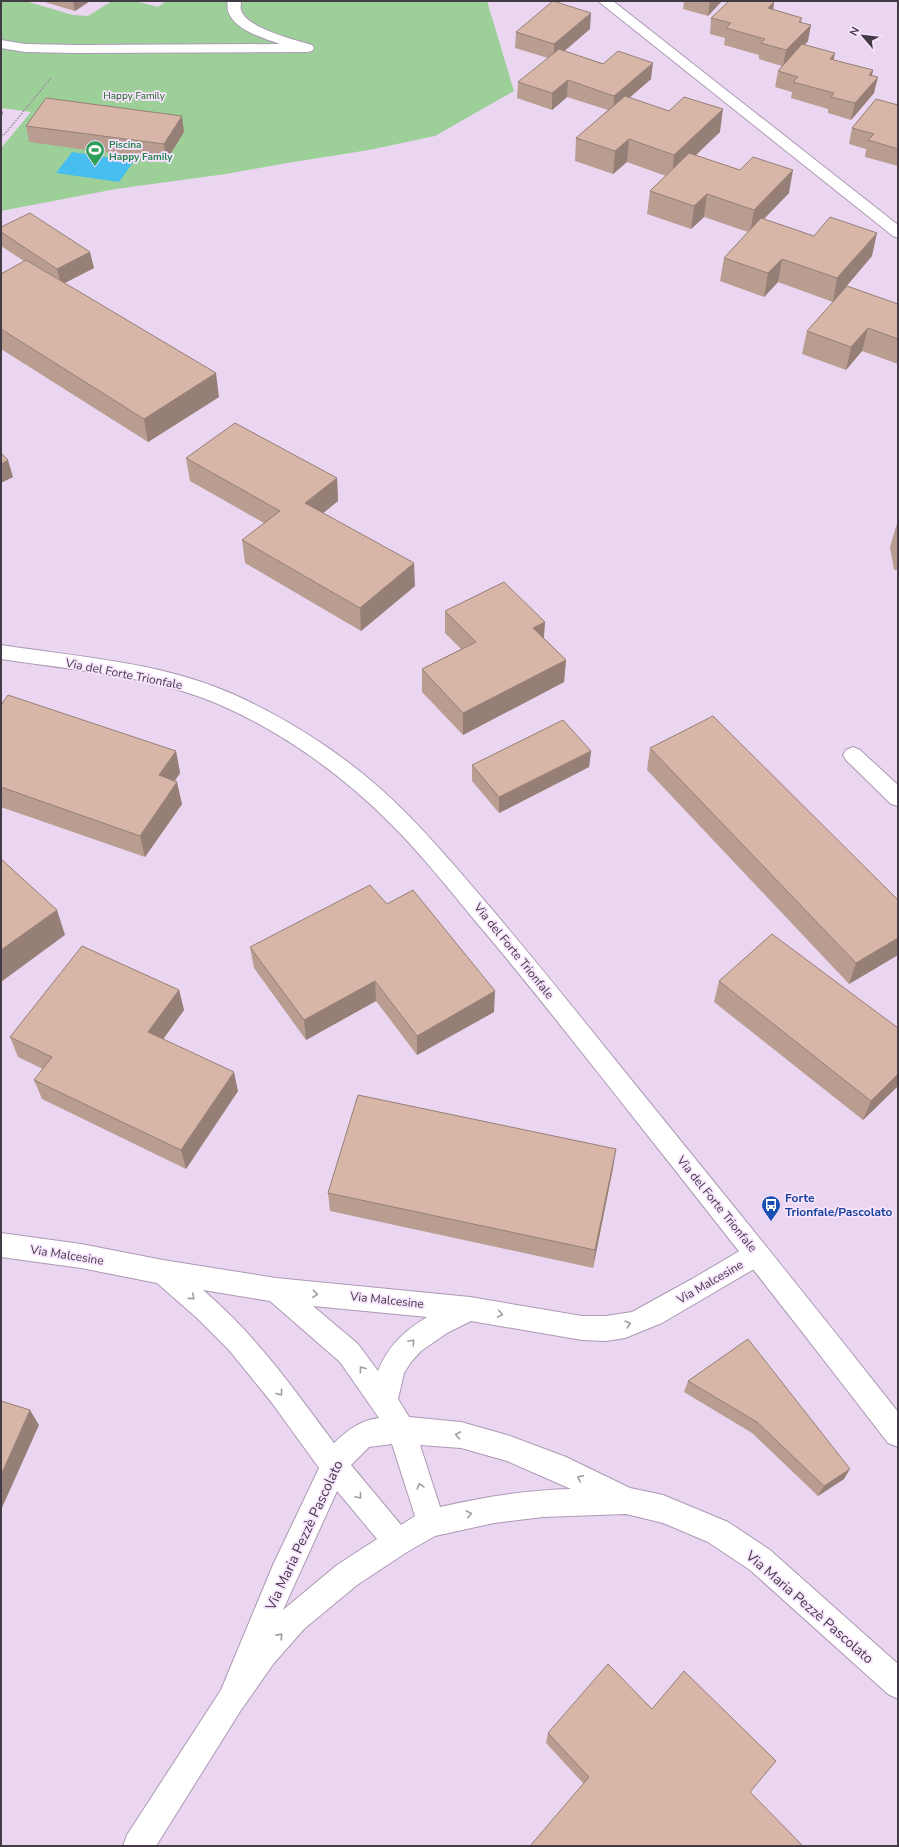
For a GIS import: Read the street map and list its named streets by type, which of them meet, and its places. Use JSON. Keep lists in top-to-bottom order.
{
  "streets": {
    "street": ["Via del Forte Trionfale", "Via Malcesine", "Via Maria Pezzè Pascolato"]
  },
  "crossings": [
    ["Via del Forte Trionfale", "Via Malcesine"]
  ],
  "one_way": ["Via Malcesine"],
  "parks": ["Happy Family"],
  "places": {
    "sports": ["Piscina Happy Family"],
    "bus stop": ["Forte Trionfale/Pascolato"]
  },
  "north": "top left"
}
